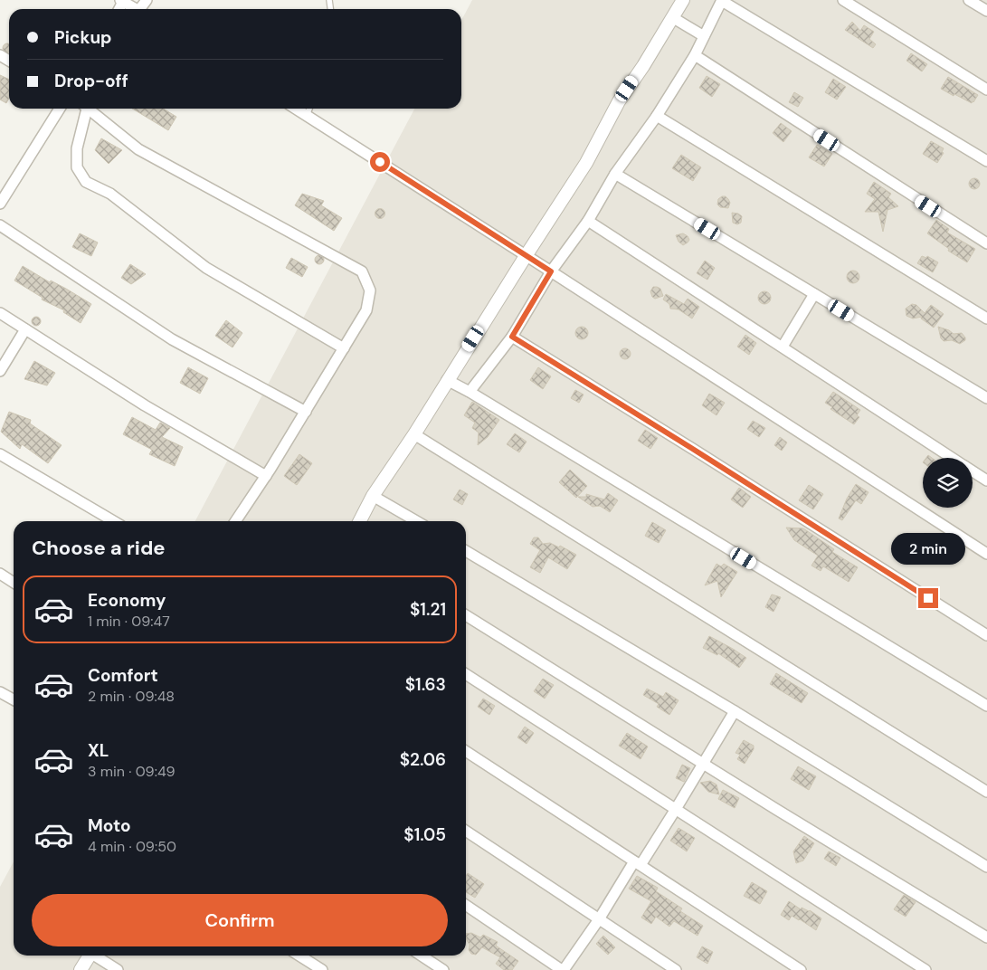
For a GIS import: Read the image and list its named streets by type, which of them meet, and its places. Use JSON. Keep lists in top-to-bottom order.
{
  "page": {
    "banner": ["Pickup", "Drop-off"],
    "heading": "Choose a ride",
    "bubble": "2 min",
    "list": [
      {
        "name": "Economy",
        "note": "1 min · 09:47",
        "value": "$1.21"
      },
      {
        "name": "Comfort",
        "note": "2 min · 09:48",
        "value": "$1.63"
      },
      {
        "name": "XL",
        "note": "3 min · 09:49",
        "value": "$2.06"
      },
      {
        "name": "Moto",
        "note": "4 min · 09:50",
        "value": "$1.05"
      }
    ],
    "buttons": "Confirm"
  }
}
